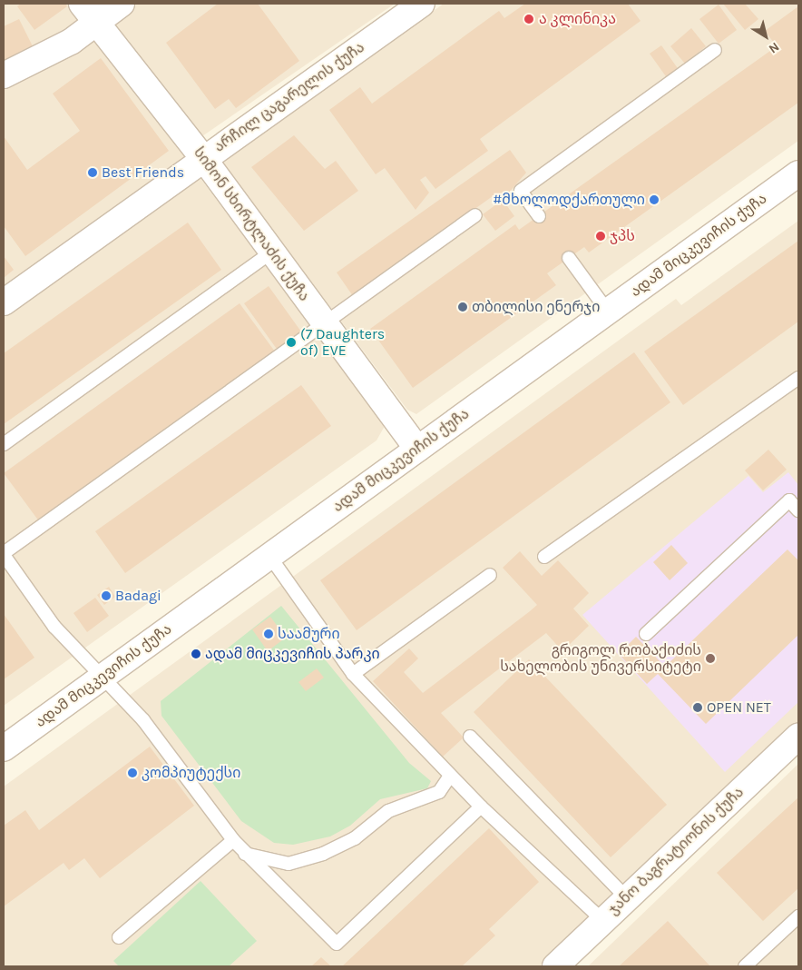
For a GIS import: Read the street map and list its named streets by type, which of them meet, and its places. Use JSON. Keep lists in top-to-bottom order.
{
  "streets": {
    "street": [
      "არჩილ ცაგარელის ქუჩა",
      "სიმონ სხირტლაძის ქუჩა",
      "ადამ მიცკევიჩის ქუჩა",
      "ჯანო ბაგრატიონის ქუჩა"
    ]
  },
  "crossings": [
    ["არჩილ ცაგარელის ქუჩა", "სიმონ სხირტლაძის ქუჩა"],
    ["სიმონ სხირტლაძის ქუჩა", "ადამ მიცკევიჩის ქუჩა"]
  ],
  "places": [
    "ა კლინიკა",
    "Best Friends",
    "#მხოლოდქართული",
    "ჯპს",
    "თბილისი ენერჯი",
    "(7 Daughters of) EVE",
    "Badagi",
    "საამური",
    "ადამ მიცკევიჩის პარკი",
    "გრიგოლ რობაქიძის სახელობის უნივერსიტეტი",
    "OPEN NET",
    "კომპიუტექსი"
  ],
  "north": "bottom right"
}
